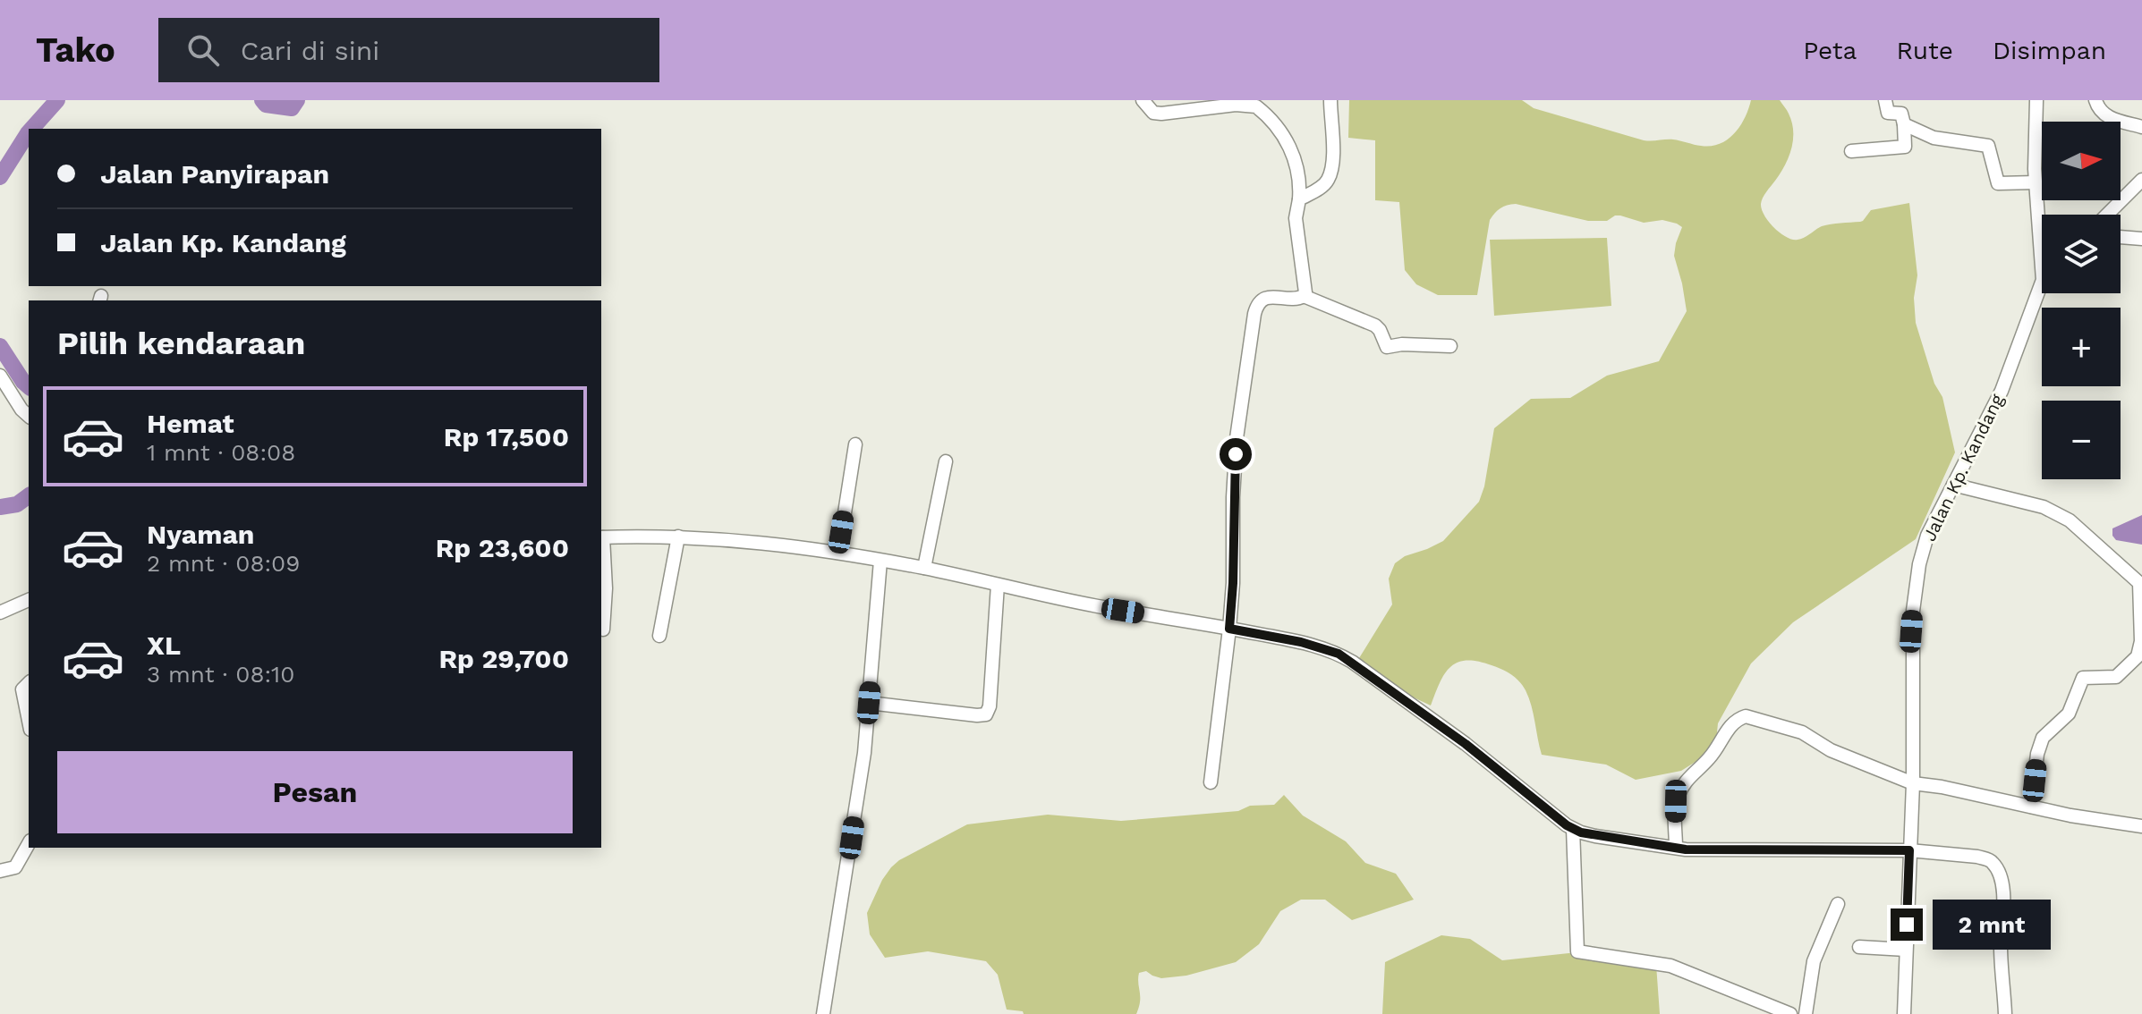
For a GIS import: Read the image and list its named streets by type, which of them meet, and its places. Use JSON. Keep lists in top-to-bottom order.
{
  "streets": {
    "street": ["Jalan Kp. Kandang"]
  },
  "north": "right",
  "page": {
    "header": "Tako",
    "search": "Cari di sini",
    "nav": ["Peta", "Rute", "Disimpan"],
    "map_buttons": ["+", "−"],
    "banner": ["Jalan Panyirapan", "Jalan Kp. Kandang"],
    "heading": "Pilih kendaraan",
    "list": [
      {
        "name": "Hemat",
        "note": "1 mnt · 08:08",
        "value": "Rp 17,500"
      },
      {
        "name": "Nyaman",
        "note": "2 mnt · 08:09",
        "value": "Rp 23,600"
      },
      {
        "name": "XL",
        "note": "3 mnt · 08:10",
        "value": "Rp 29,700"
      }
    ],
    "buttons": "Pesan",
    "bubble": "2 mnt"
  }
}
